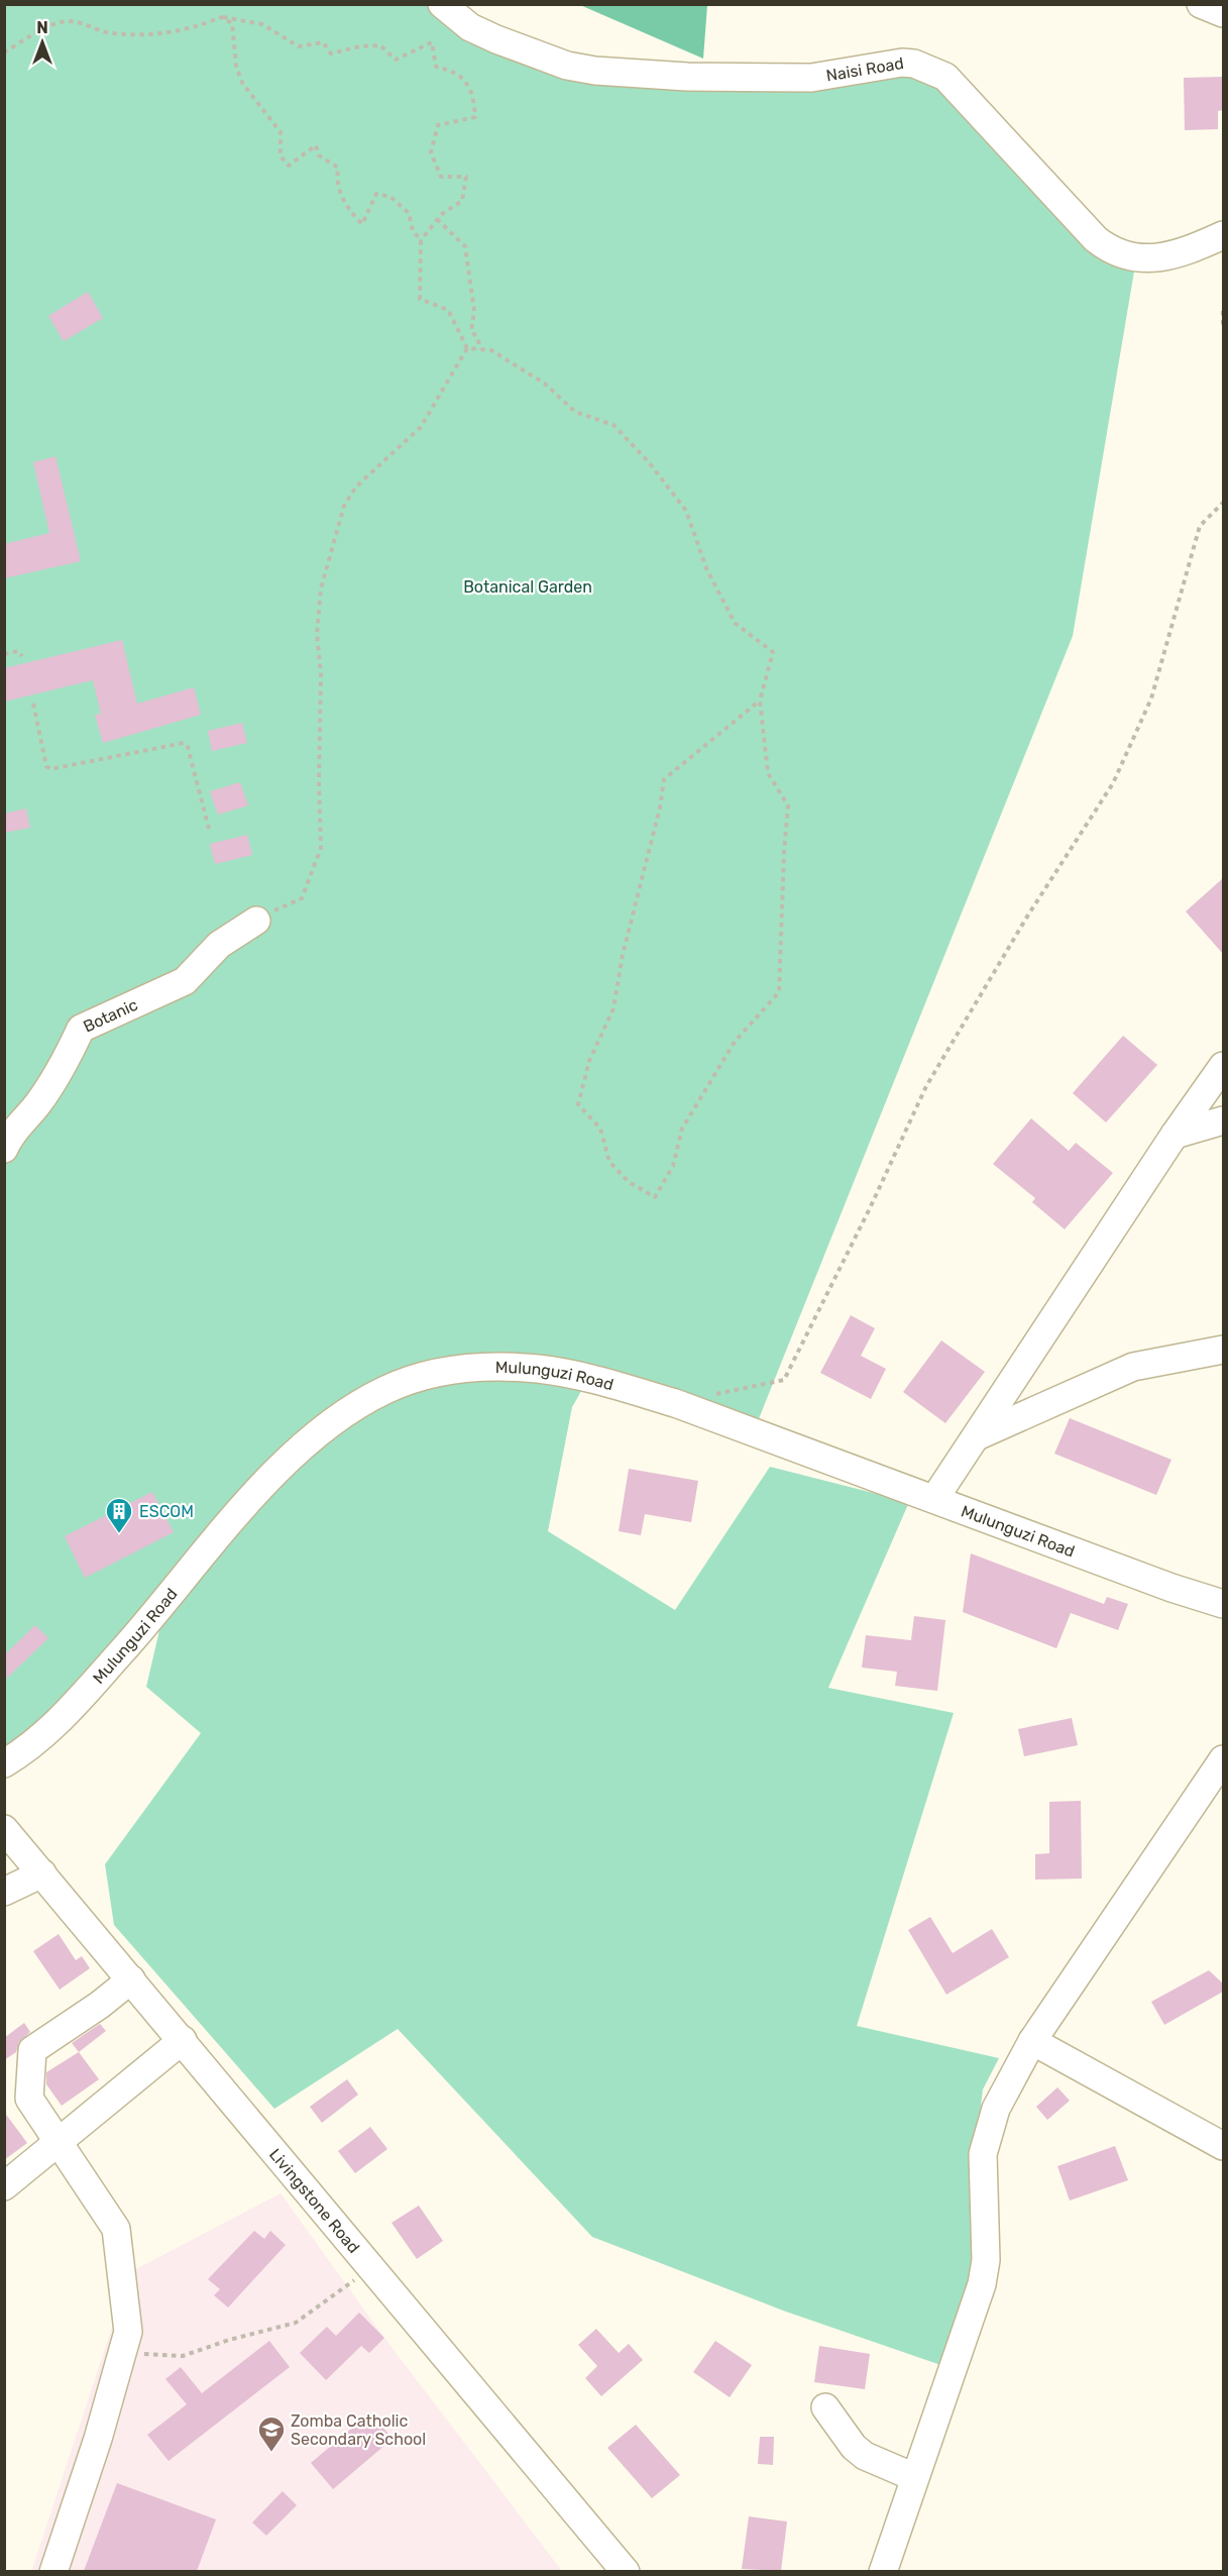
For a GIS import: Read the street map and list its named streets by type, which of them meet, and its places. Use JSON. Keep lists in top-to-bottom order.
{
  "streets": {
    "street": [
      "Naisi Road",
      "Botanic",
      "Mulunguzi Road",
      "Livingstone Road"
    ]
  },
  "parks": ["Botanical Garden"],
  "places": {
    "building": ["ESCOM"],
    "school or university": ["Zomba Catholic Secondary School"]
  },
  "north": "top"
}
